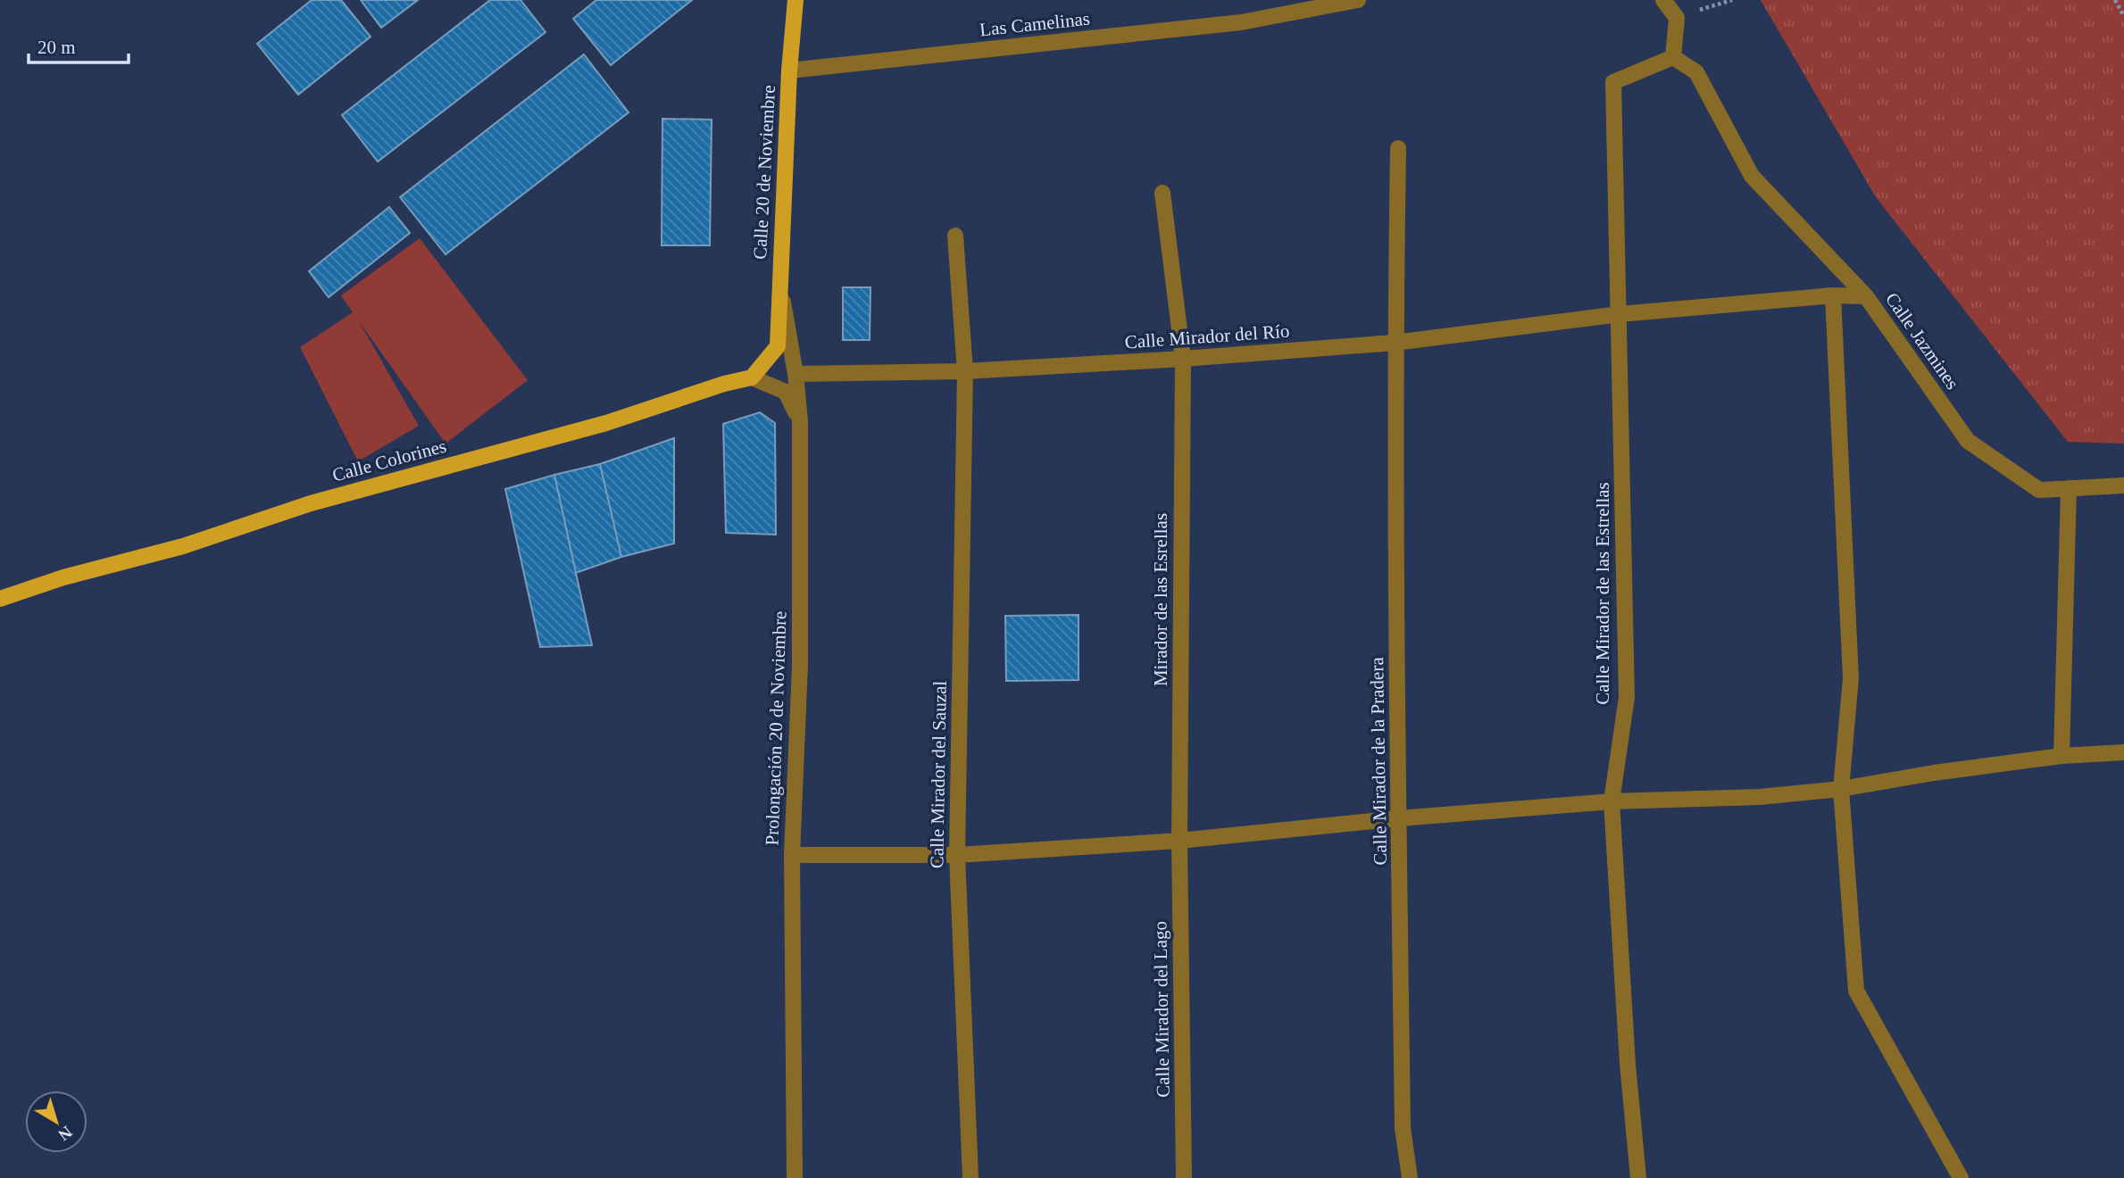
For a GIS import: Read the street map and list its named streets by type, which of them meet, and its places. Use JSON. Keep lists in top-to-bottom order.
{
  "streets": {
    "main road": ["Calle 20 de Noviembre", "Calle Colorines"],
    "street": [
      "Las Camelinas",
      "Calle Mirador del Río",
      "Calle Jazmines",
      "Calle Mirador de las Estrellas",
      "Mirador de las Esrellas",
      "Prolongación 20 de Noviembre",
      "Calle Mirador de la Pradera",
      "Calle Mirador del Sauzal",
      "Calle Mirador del Lago"
    ]
  },
  "crossings": [
    ["Las Camelinas", "Calle 20 de Noviembre"],
    ["Calle 20 de Noviembre", "Calle Colorines"],
    ["Calle 20 de Noviembre", "Prolongación 20 de Noviembre"],
    ["Calle Mirador del Río", "Calle Jazmines"],
    ["Calle Mirador del Río", "Calle Mirador de las Estrellas"],
    ["Calle Mirador del Río", "Mirador de las Esrellas"],
    ["Calle Mirador del Río", "Prolongación 20 de Noviembre"],
    ["Calle Mirador del Río", "Calle Mirador de la Pradera"],
    ["Calle Mirador del Río", "Calle Mirador del Sauzal"],
    ["Calle Jazmines", "Calle Mirador de las Estrellas"],
    ["Mirador de las Esrellas", "Calle Mirador del Lago"]
  ],
  "scale_bar": "20 m",
  "north": "bottom right"
}
